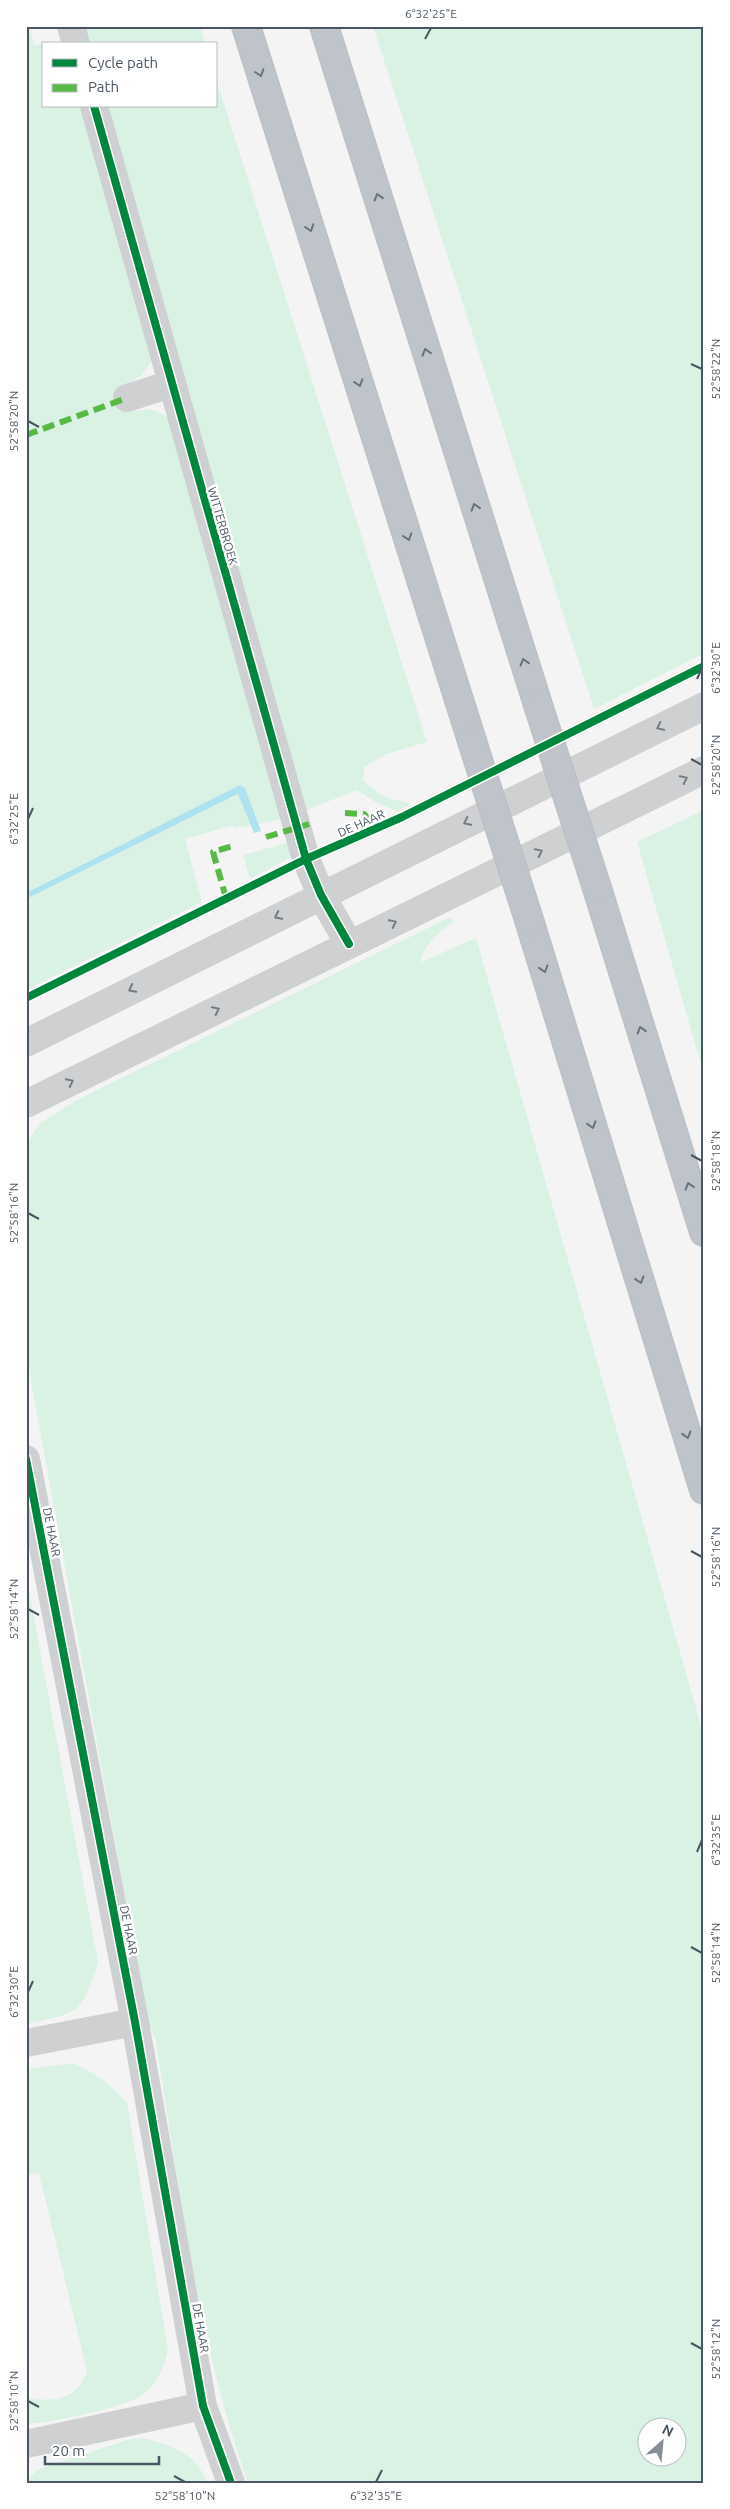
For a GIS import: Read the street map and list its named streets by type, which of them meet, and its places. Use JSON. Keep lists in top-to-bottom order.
{
  "streets": {
    "street": ["WITTERBROEK", "DE HAAR"]
  },
  "legend": ["Cycle path", "Path"],
  "scale_bar": "20 m",
  "north": "top right",
  "coordinates": [
    "6°32'25\"E",
    "52°58'22\"N",
    "52°58'20\"N",
    "6°32'30\"E",
    "52°58'18\"N",
    "52°58'16\"N",
    "52°58'14\"N",
    "6°32'35\"E",
    "52°58'12\"N",
    "52°58'10\"N"
  ]
}
